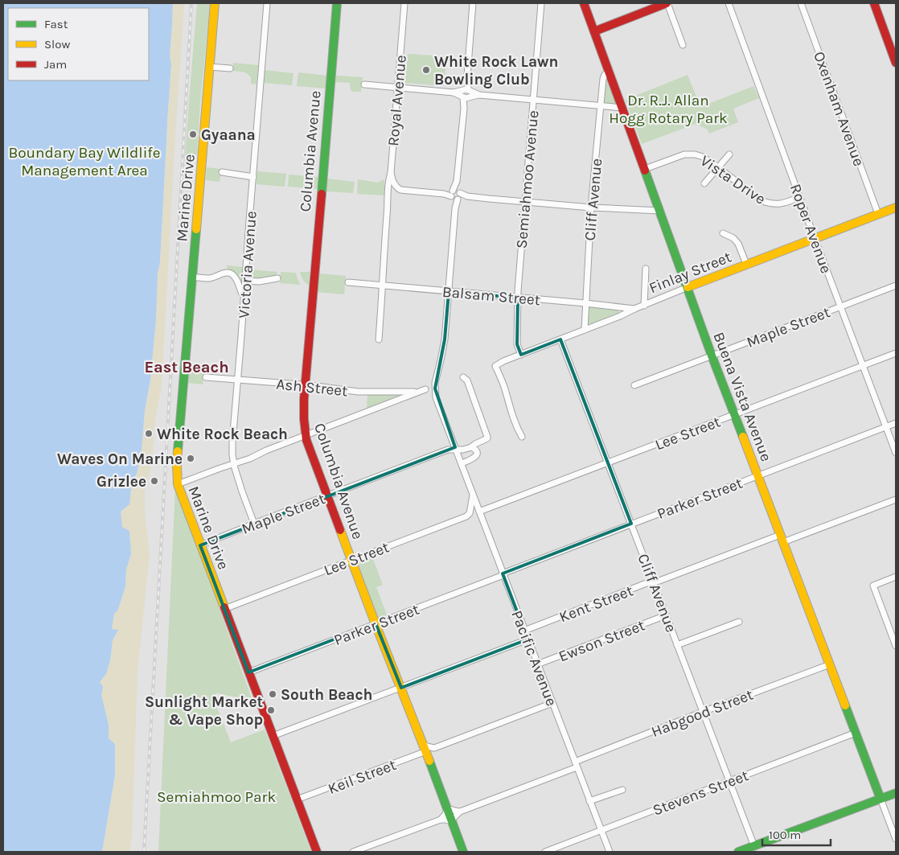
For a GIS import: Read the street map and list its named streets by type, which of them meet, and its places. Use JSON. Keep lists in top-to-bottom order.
{
  "streets": {
    "street": [
      "Royal Avenue",
      "Oxenham Avenue",
      "Columbia Avenue",
      "Semiahmoo Avenue",
      "Vista Drive",
      "Marine Drive",
      "Cliff Avenue",
      "Roper Avenue",
      "Victoria Avenue",
      "Finlay Street",
      "Balsam Street",
      "Maple Street",
      "Ash Street",
      "Buena Vista Avenue",
      "Lee Street",
      "Parker Street",
      "Kent Street",
      "Ewson Street",
      "Pacific Avenue",
      "Habgood Street",
      "Keil Street",
      "Stevens Street"
    ]
  },
  "crossings": [
    ["Royal Avenue", "Balsam Street"],
    ["Oxenham Avenue", "Finlay Street"],
    ["Columbia Avenue", "Maple Street"],
    ["Columbia Avenue", "Ash Street"],
    ["Columbia Avenue", "Lee Street"],
    ["Columbia Avenue", "Parker Street"],
    ["Columbia Avenue", "Habgood Street"],
    ["Columbia Avenue", "Keil Street"],
    ["Semiahmoo Avenue", "Finlay Street"],
    ["Semiahmoo Avenue", "Balsam Street"],
    ["Vista Drive", "Roper Avenue"],
    ["Vista Drive", "Buena Vista Avenue"],
    ["Marine Drive", "Maple Street"],
    ["Marine Drive", "Lee Street"],
    ["Marine Drive", "Parker Street"],
    ["Marine Drive", "Keil Street"],
    ["Cliff Avenue", "Finlay Street"],
    ["Cliff Avenue", "Balsam Street"],
    ["Cliff Avenue", "Buena Vista Avenue"],
    ["Cliff Avenue", "Lee Street"],
    ["Cliff Avenue", "Parker Street"],
    ["Cliff Avenue", "Kent Street"],
    ["Cliff Avenue", "Ewson Street"],
    ["Cliff Avenue", "Habgood Street"],
    ["Cliff Avenue", "Stevens Street"],
    ["Roper Avenue", "Finlay Street"],
    ["Roper Avenue", "Maple Street"],
    ["Roper Avenue", "Lee Street"],
    ["Roper Avenue", "Parker Street"],
    ["Victoria Avenue", "Maple Street"],
    ["Victoria Avenue", "Ash Street"],
    ["Finlay Street", "Balsam Street"],
    ["Finlay Street", "Buena Vista Avenue"],
    ["Balsam Street", "Pacific Avenue"],
    ["Maple Street", "Buena Vista Avenue"],
    ["Maple Street", "Pacific Avenue"],
    ["Buena Vista Avenue", "Lee Street"],
    ["Buena Vista Avenue", "Parker Street"],
    ["Buena Vista Avenue", "Kent Street"],
    ["Buena Vista Avenue", "Habgood Street"],
    ["Buena Vista Avenue", "Stevens Street"],
    ["Lee Street", "Pacific Avenue"],
    ["Parker Street", "Pacific Avenue"],
    ["Kent Street", "Pacific Avenue"],
    ["Ewson Street", "Pacific Avenue"],
    ["Pacific Avenue", "Habgood Street"],
    ["Pacific Avenue", "Stevens Street"]
  ],
  "districts": ["East Beach"],
  "parks": ["Dr. R.J. Allan Hogg Rotary Park", "Boundary Bay Wildlife Management Area", "Semiahmoo Park"],
  "places": [
    "White Rock Lawn Bowling Club",
    "Gyaana",
    "White Rock Beach",
    "Waves On Marine",
    "Grizlee",
    "South Beach",
    "Sunlight Market & Vape Shop"
  ],
  "legend": ["Fast", "Slow", "Jam"],
  "scale_bar": "100 m"
}
